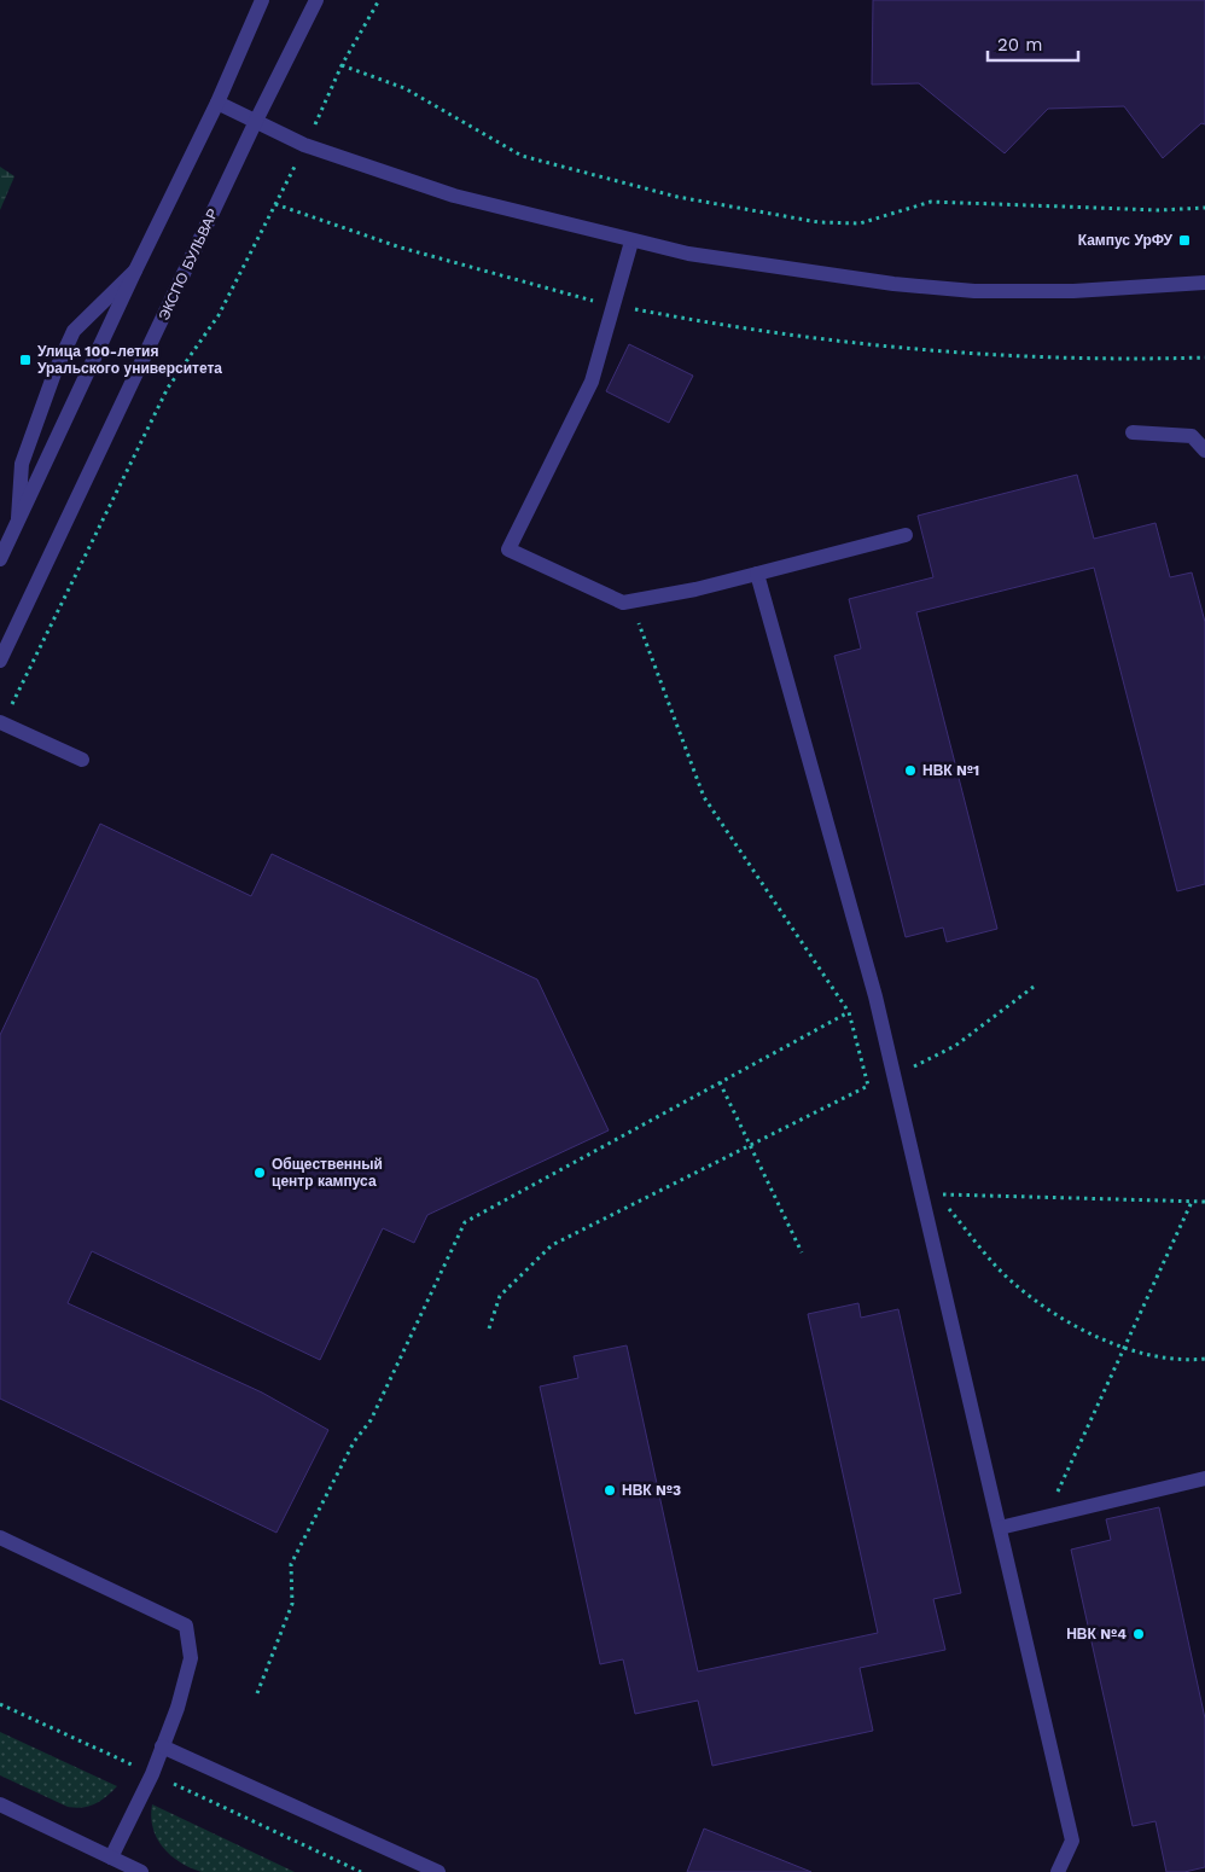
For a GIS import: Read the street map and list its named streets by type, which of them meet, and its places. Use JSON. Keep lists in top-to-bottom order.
{
  "streets": {
    "street": ["ЭКСПО БУЛЬВАР"]
  },
  "places": {
    "transit": ["Кампус УрФУ", "Улица 100-летия Уральского университета"],
    "other": [
      "НВК №1",
      "Общественный центр кампуса",
      "НВК №3",
      "НВК №4"
    ]
  },
  "scale_bar": "20 m"
}
